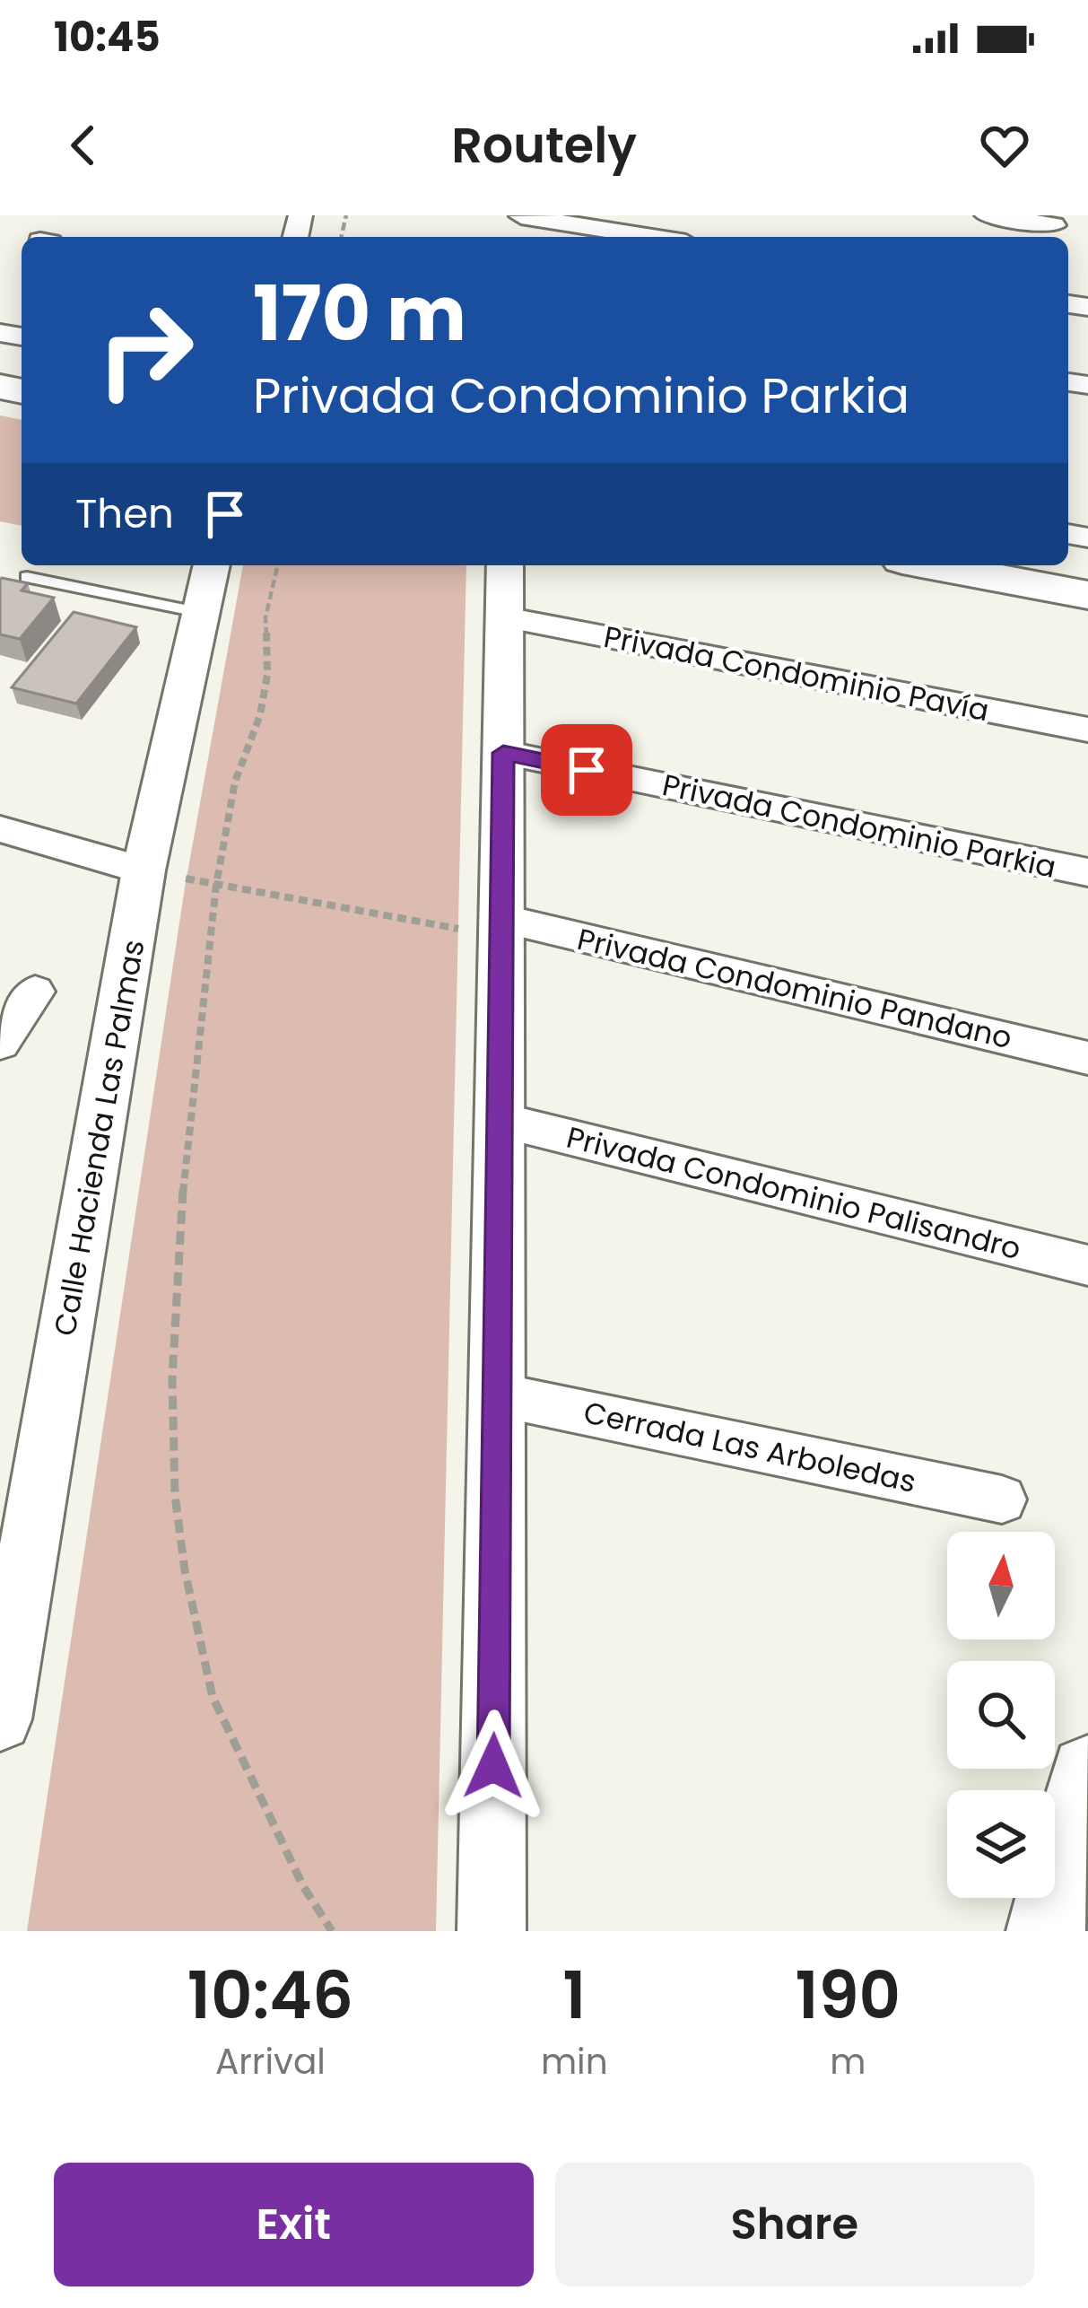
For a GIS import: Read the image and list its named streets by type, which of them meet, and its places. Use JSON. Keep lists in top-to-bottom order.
{
  "streets": {
    "street": [
      "Privada Condominio Pavía",
      "Privada Condominio Parkia",
      "Privada Condominio Pandano",
      "Calle Hacienda Las Palmas",
      "Privada Condominio Palisandro",
      "Cerrada Las Arboledas"
    ]
  },
  "north": "top",
  "page": {
    "status": "10:45",
    "header": "Routely",
    "turn": ["170 m", "Privada Condominio Parkia"],
    "then": "Then",
    "eta": [
      "10:46",
      "Arrival",
      "1",
      "min",
      "190",
      "m"
    ],
    "buttons": ["Exit", "Share"]
  }
}
